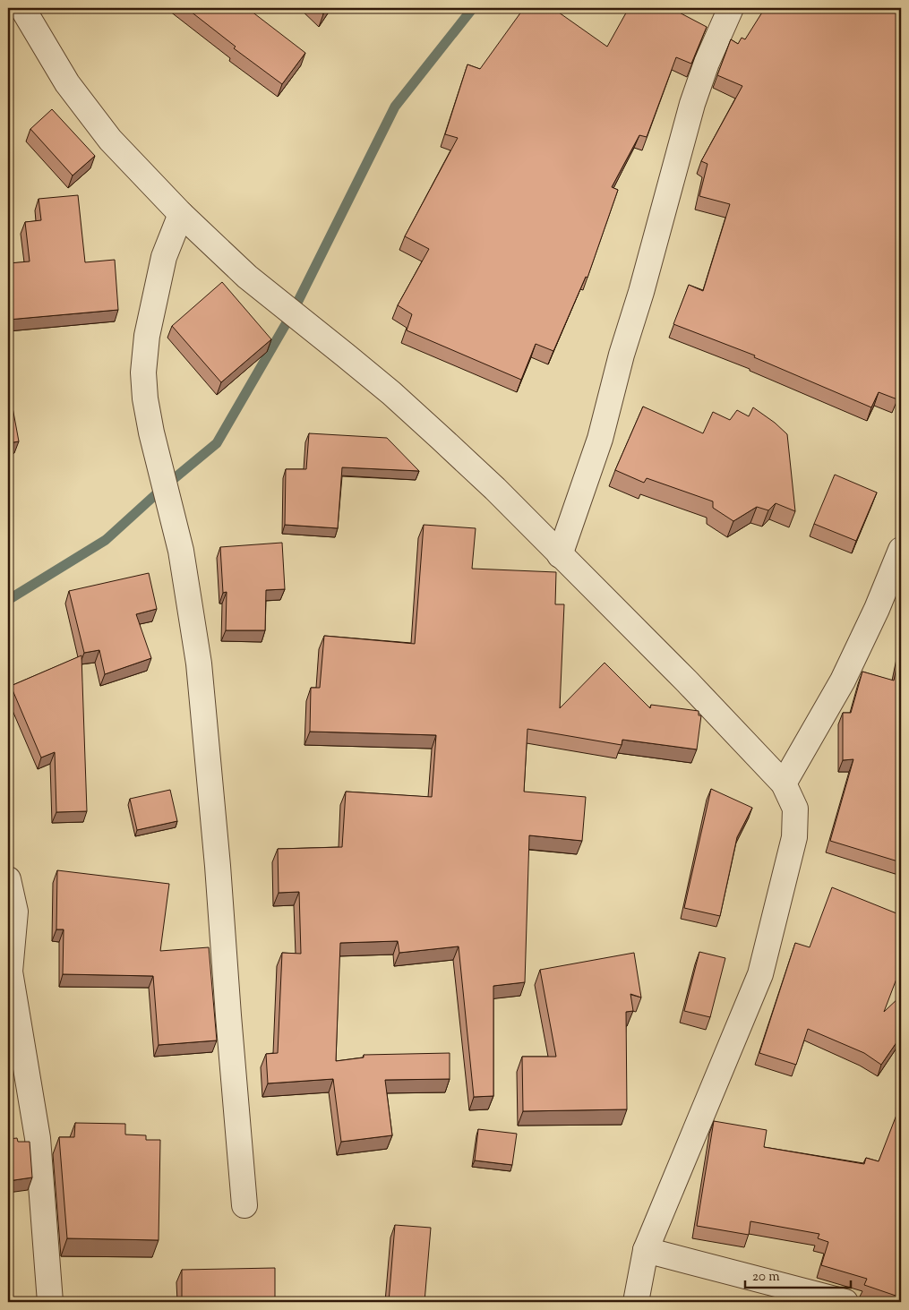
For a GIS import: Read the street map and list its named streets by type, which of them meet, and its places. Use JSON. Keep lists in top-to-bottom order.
{
  "scale_bar": "20 m"
}
